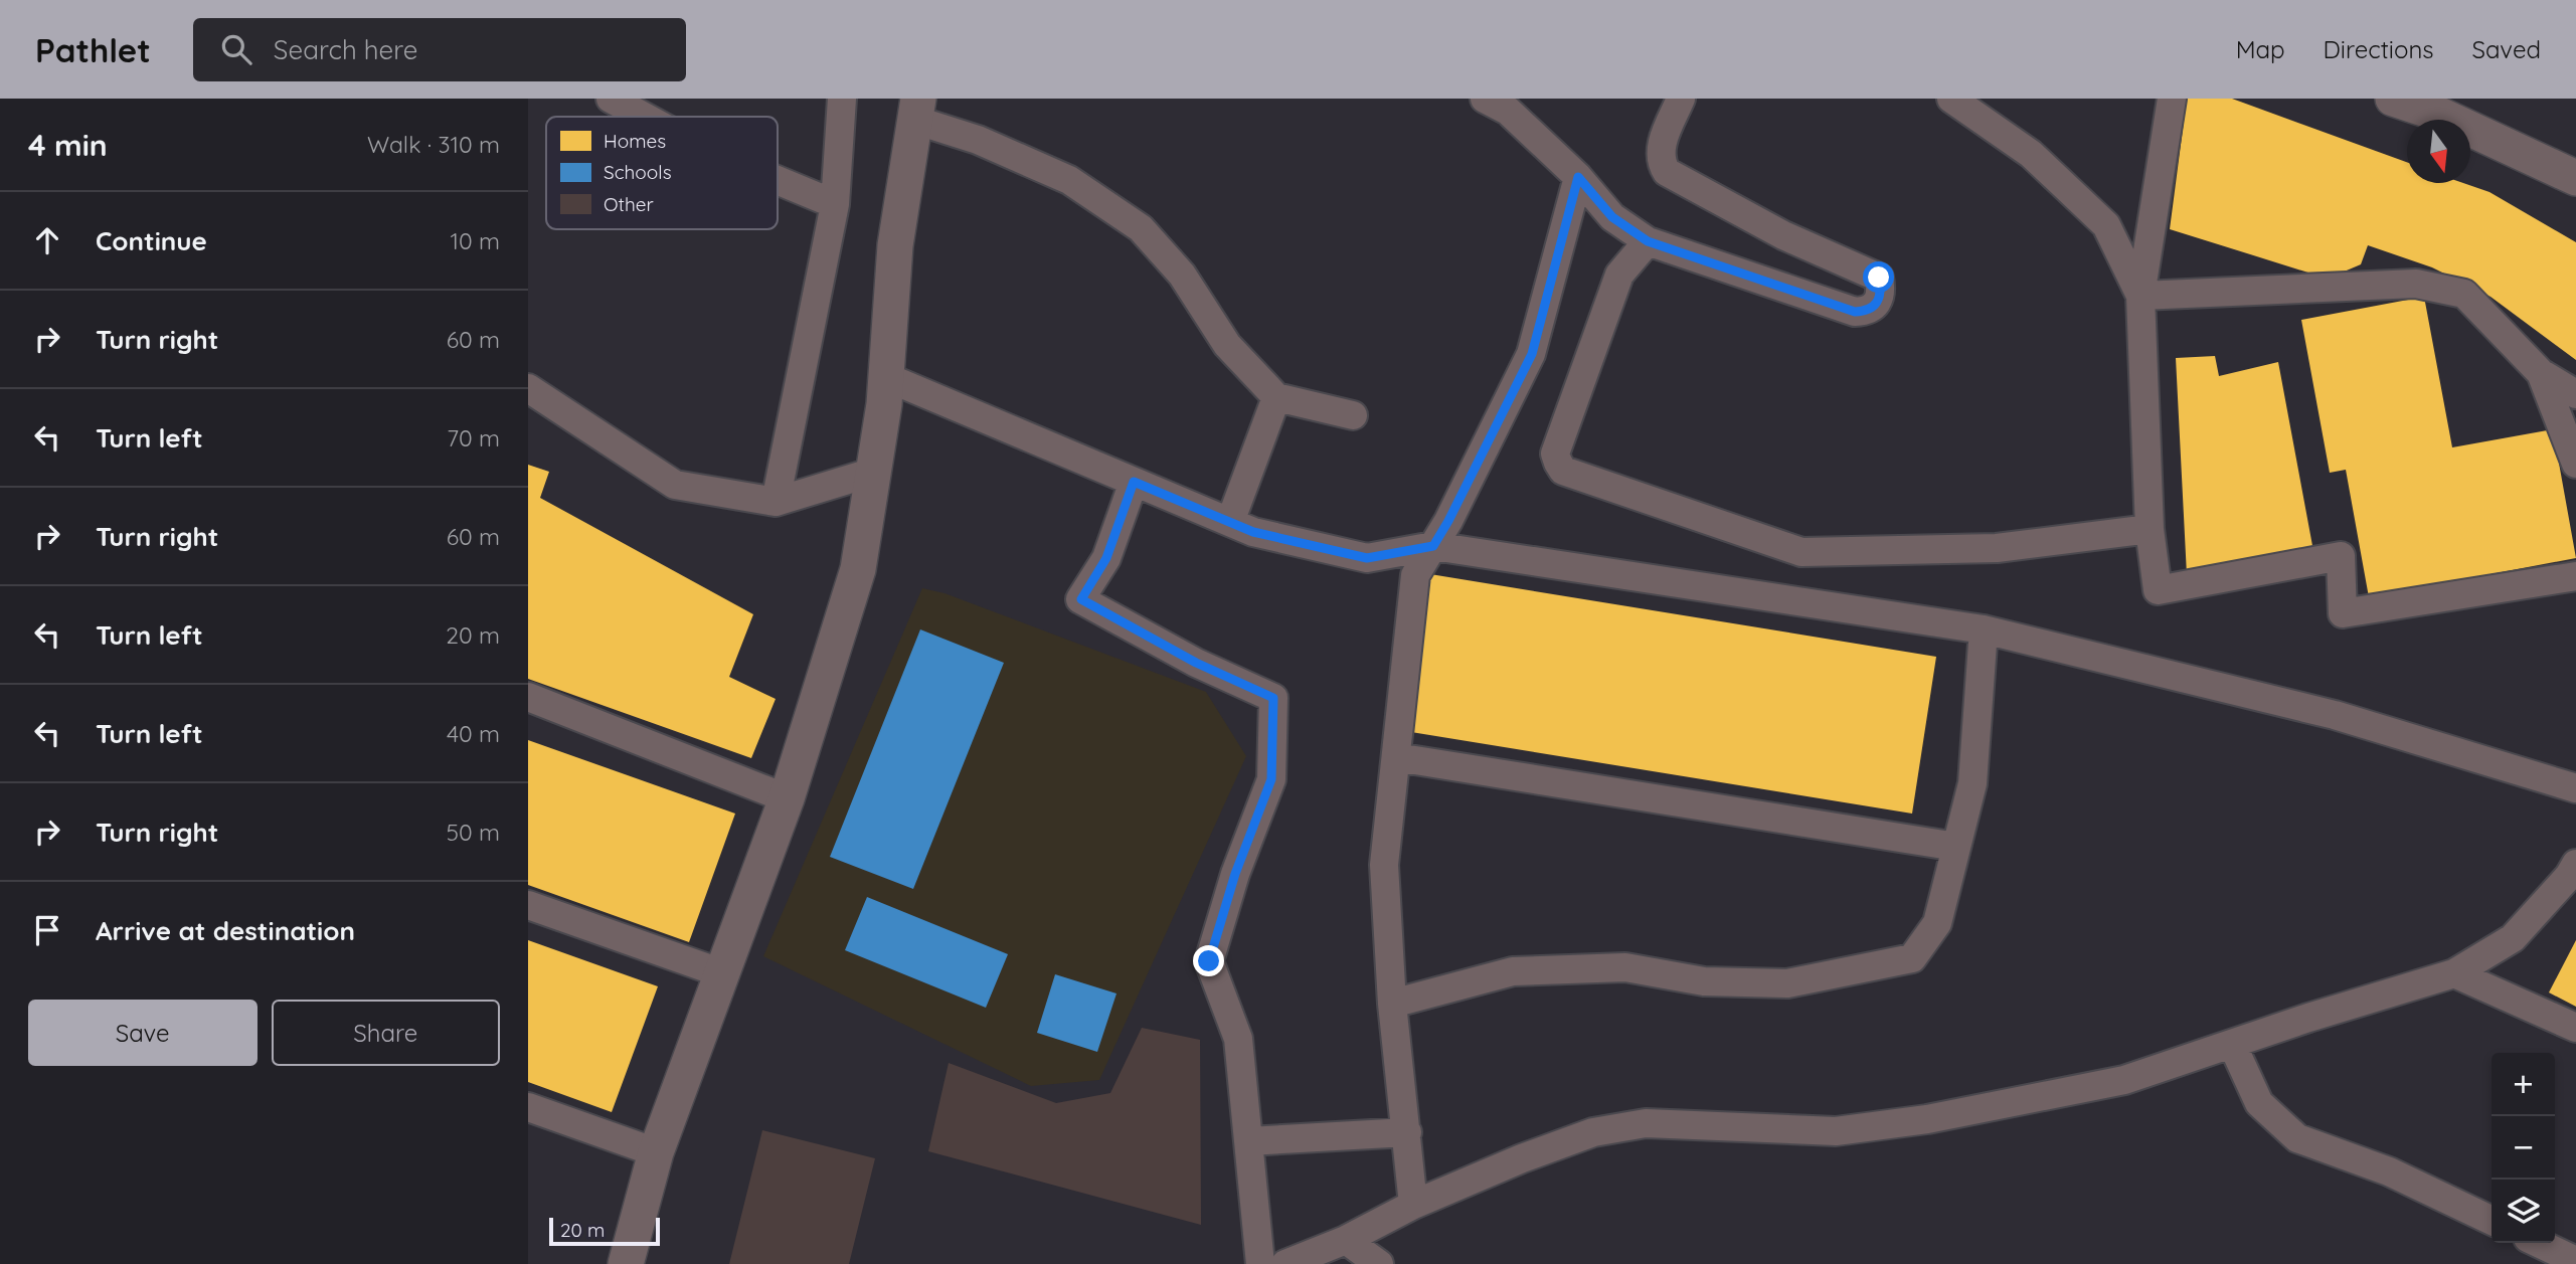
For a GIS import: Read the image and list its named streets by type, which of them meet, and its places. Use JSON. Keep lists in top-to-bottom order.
{
  "legend": ["Homes", "Schools", "Other"],
  "scale_bar": "20 m",
  "north": "bottom",
  "page": {
    "header": "Pathlet",
    "search": "Search here",
    "nav": ["Map", "Directions", "Saved"],
    "heading": ["4 min", "Walk · 310 m"],
    "list": [
      ["Continue", "10 m"],
      ["Turn right", "60 m"],
      ["Turn left", "70 m"],
      ["Turn right", "60 m"],
      ["Turn left", "20 m"],
      ["Turn left", "40 m"],
      ["Turn right", "50 m"],
      "Arrive at destination"
    ],
    "buttons": ["Save", "Share"],
    "map_buttons": ["+", "−"],
    "scale": "20 m"
  }
}
